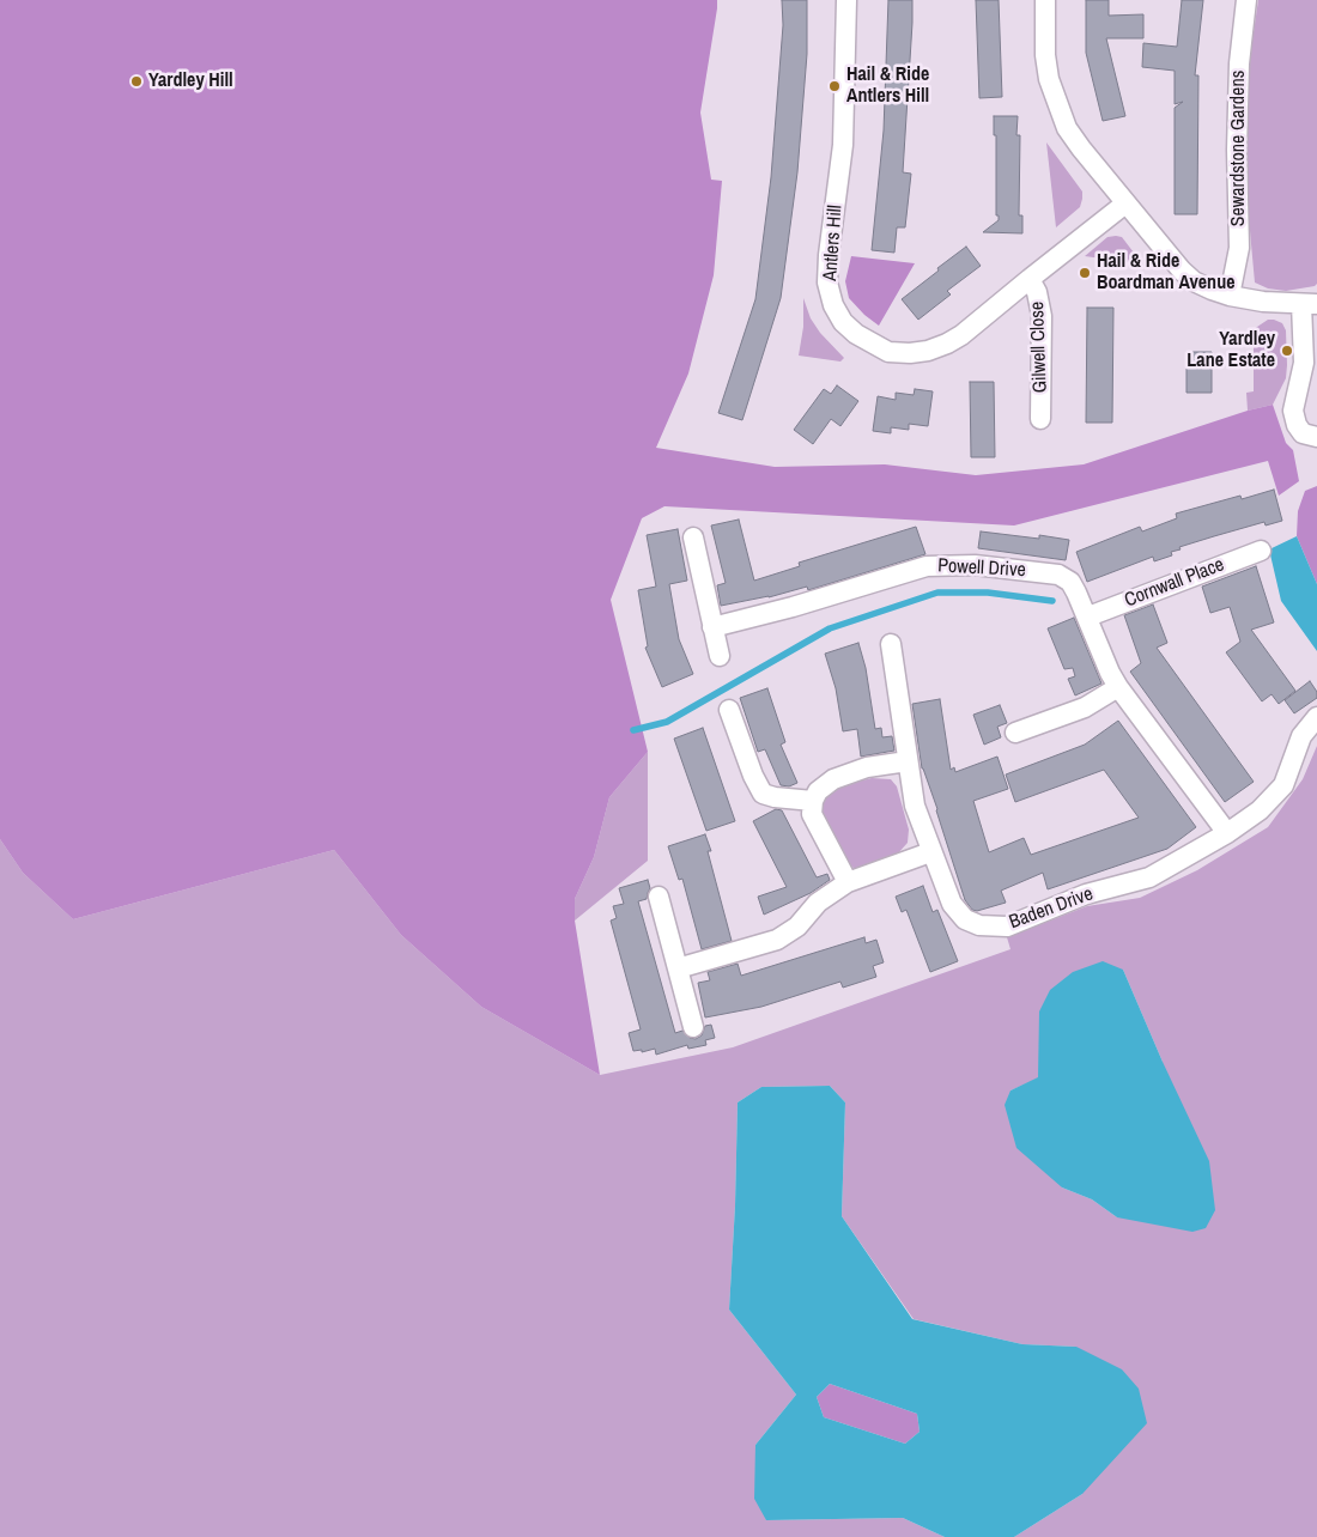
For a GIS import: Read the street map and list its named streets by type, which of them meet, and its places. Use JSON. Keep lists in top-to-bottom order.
{
  "streets": {
    "street": [
      "Sewardstone Gardens",
      "Antlers Hill",
      "Gilwell Close",
      "Powell Drive",
      "Cornwall Place",
      "Baden Drive"
    ]
  },
  "crossings": [
    ["Antlers Hill", "Gilwell Close"],
    ["Powell Drive", "Cornwall Place"],
    ["Powell Drive", "Baden Drive"]
  ],
  "places": [
    "Yardley Hill",
    "Hail & Ride Antlers Hill",
    "Hail & Ride Boardman Avenue",
    "Yardley Lane Estate"
  ]
}
